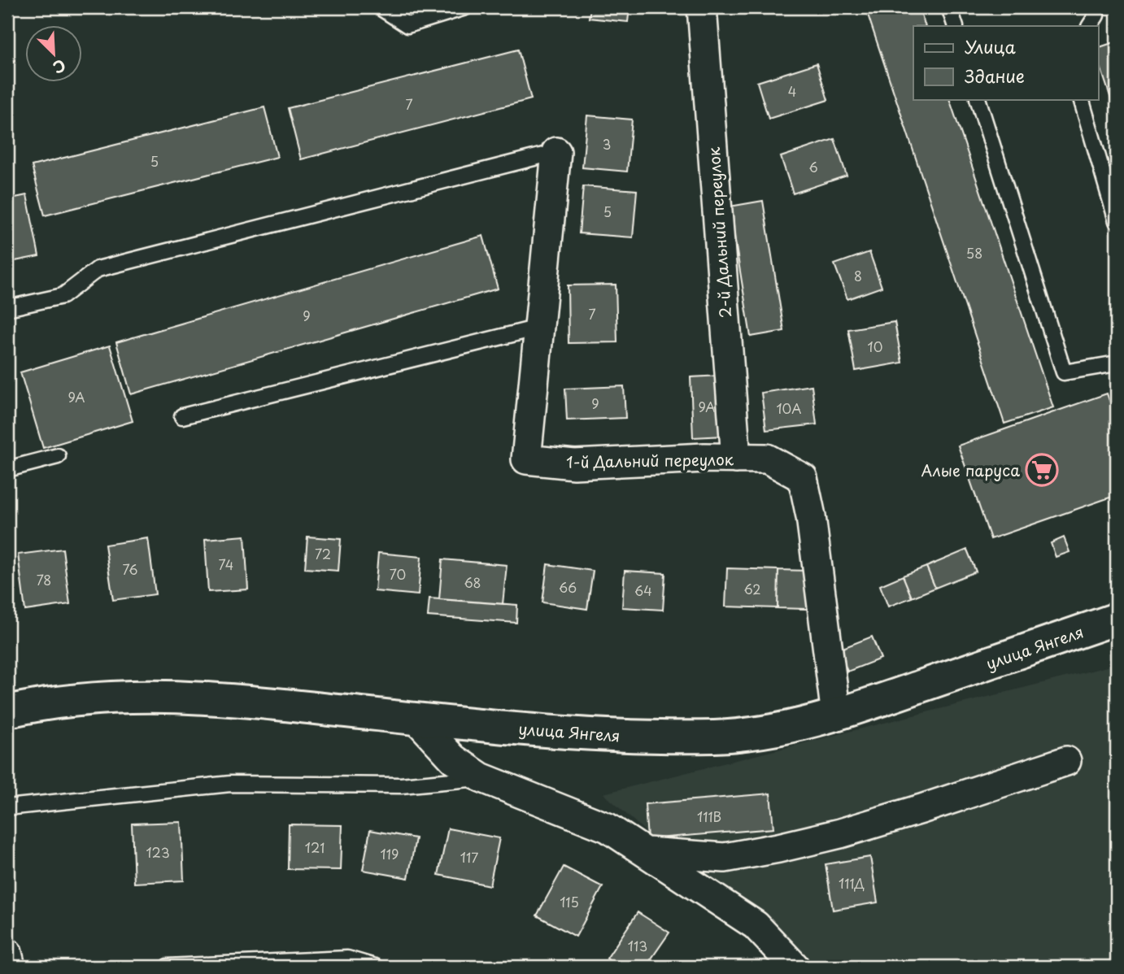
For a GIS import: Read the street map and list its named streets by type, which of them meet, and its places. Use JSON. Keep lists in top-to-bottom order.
{
  "streets": {
    "main road": ["улица Янгеля"],
    "street": ["2-й Дальний переулок", "1-й Дальний переулок"]
  },
  "crossings": [
    ["2-й Дальний переулок", "1-й Дальний переулок"],
    ["1-й Дальний переулок", "улица Янгеля"]
  ],
  "places": {
    "supermarket": ["Алые паруса"]
  },
  "house_numbers": [
    "4",
    "7",
    "3",
    "5",
    "6",
    "5",
    "58",
    "8",
    "7",
    "9",
    "10",
    "9А",
    "9",
    "9А",
    "10А",
    "72",
    "74",
    "76",
    "70",
    "78",
    "68",
    "66",
    "62",
    "64",
    "111В",
    "121",
    "123",
    "119",
    "117",
    "111Д",
    "115",
    "113"
  ],
  "legend": ["Улица", "Здание"],
  "north": "bottom right"
}
